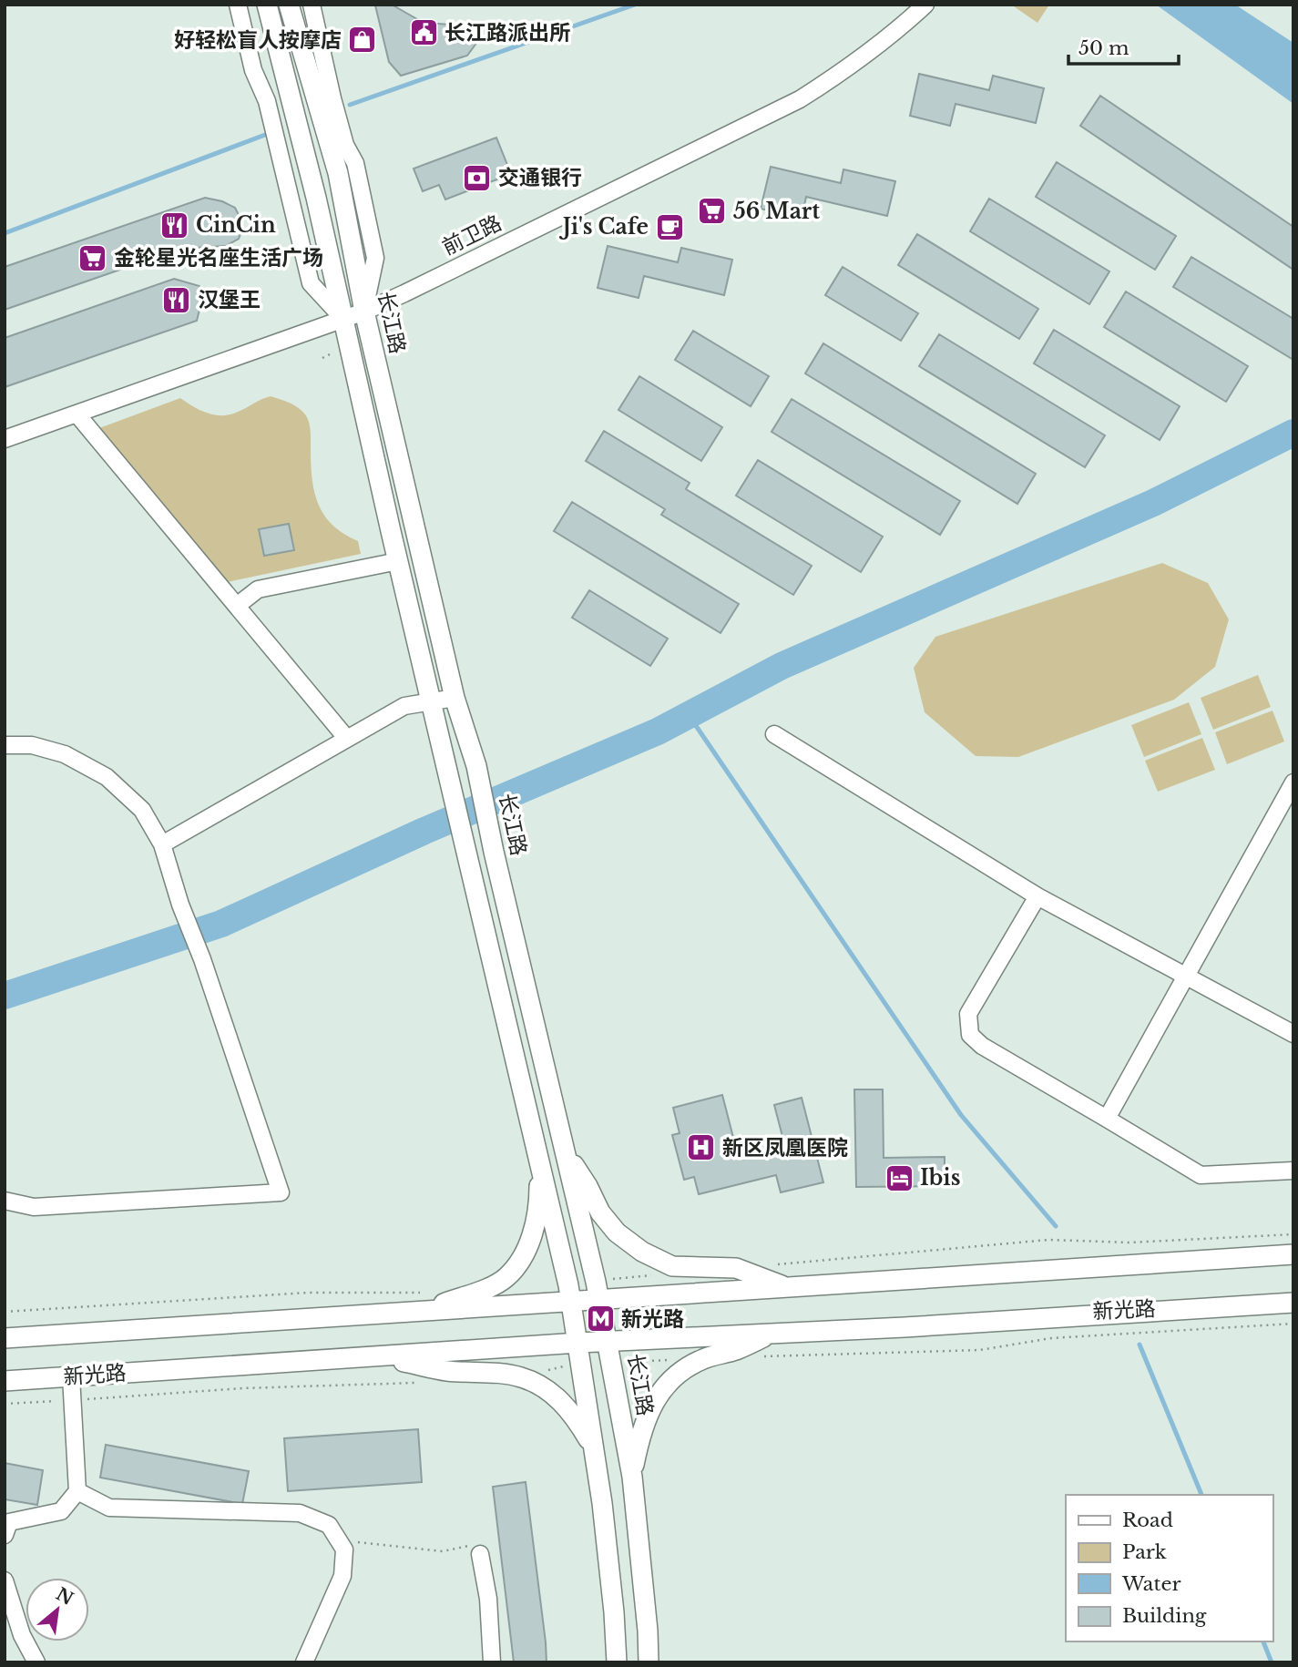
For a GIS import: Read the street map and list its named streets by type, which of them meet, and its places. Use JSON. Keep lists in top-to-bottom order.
{
  "streets": {
    "main road": ["长江路", "新光路"],
    "street": ["前卫路"]
  },
  "crossings": [
    ["前卫路", "长江路"],
    ["长江路", "新光路"]
  ],
  "places": {
    "public building": ["长江路派出所"],
    "shop": ["好轻松盲人按摩店"],
    "bank": ["交通银行"],
    "supermarket": ["56 Mart", "金轮星光名座生活广场"],
    "restaurant": ["CinCin", "汉堡王"],
    "cafe": ["Ji's Cafe"],
    "hospital": ["新区凤凰医院"],
    "hotel": ["Ibis"],
    "metro station": ["新光路"]
  },
  "legend": [
    "Road",
    "Park",
    "Water",
    "Building"
  ],
  "scale_bar": "50 m",
  "north": "top right"
}
